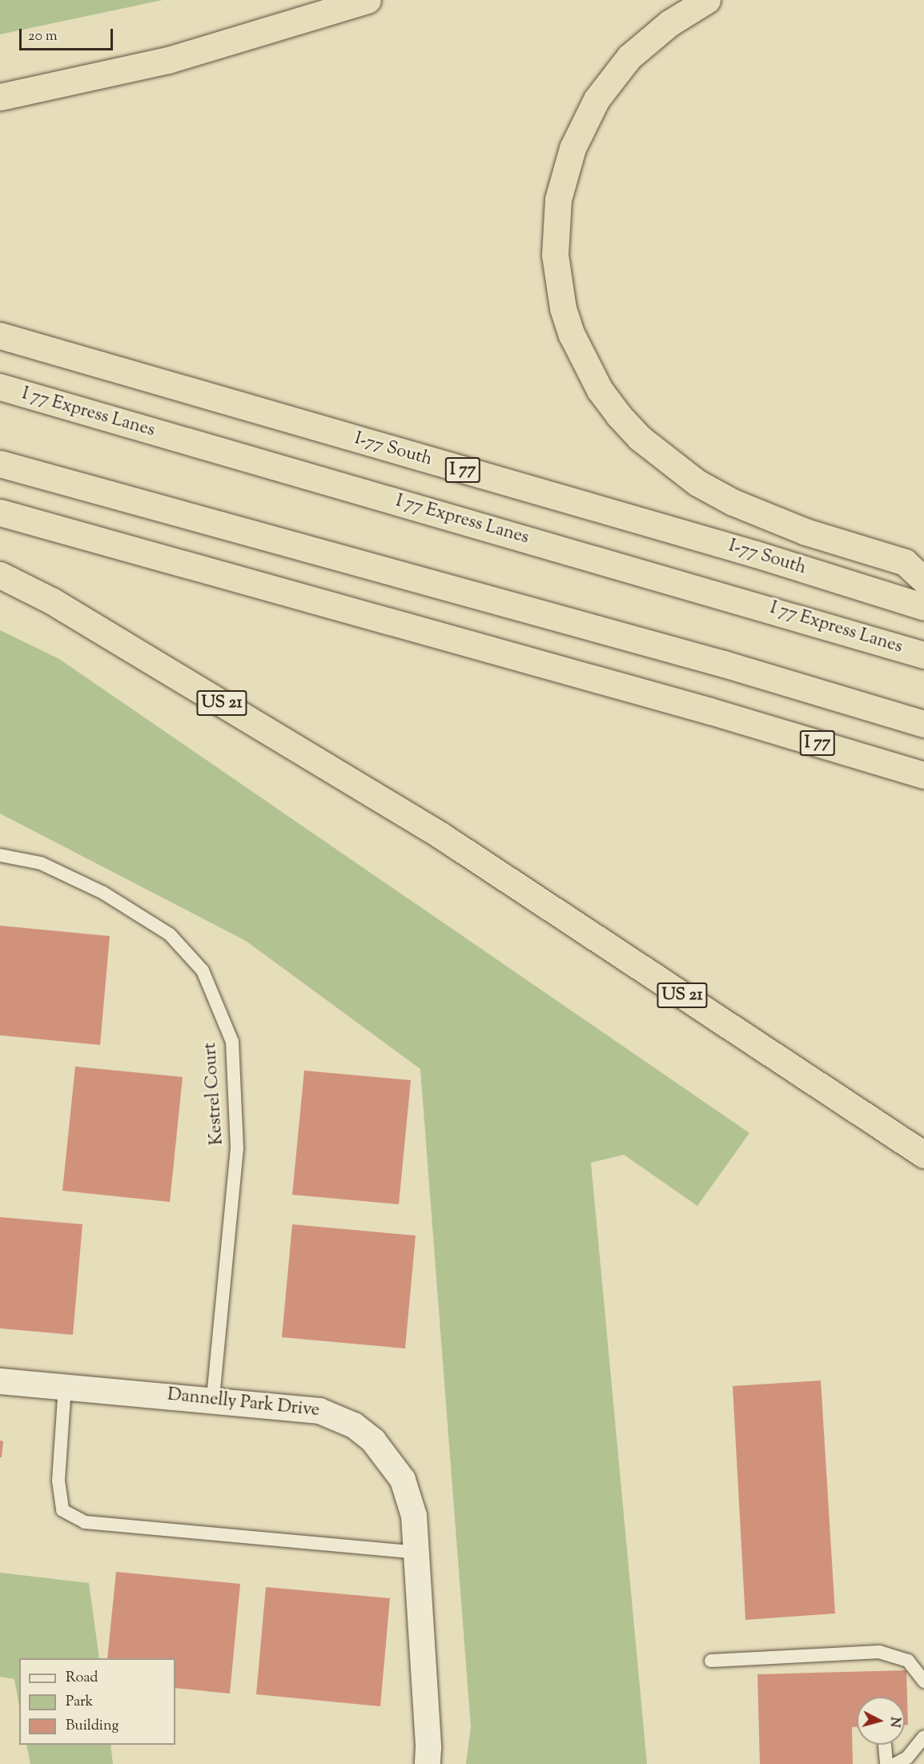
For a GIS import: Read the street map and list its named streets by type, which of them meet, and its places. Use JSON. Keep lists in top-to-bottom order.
{
  "streets": {
    "highway": [
      "I 77 Express Lanes",
      "I-77 South",
      "I 77",
      "US 21"
    ],
    "street": ["Dannelly Park Drive"],
    "lane": ["Kestrel Court"]
  },
  "crossings": [
    ["Kestrel Court", "Dannelly Park Drive"]
  ],
  "legend": ["Road", "Park", "Building"],
  "scale_bar": "20 m",
  "north": "right"
}
